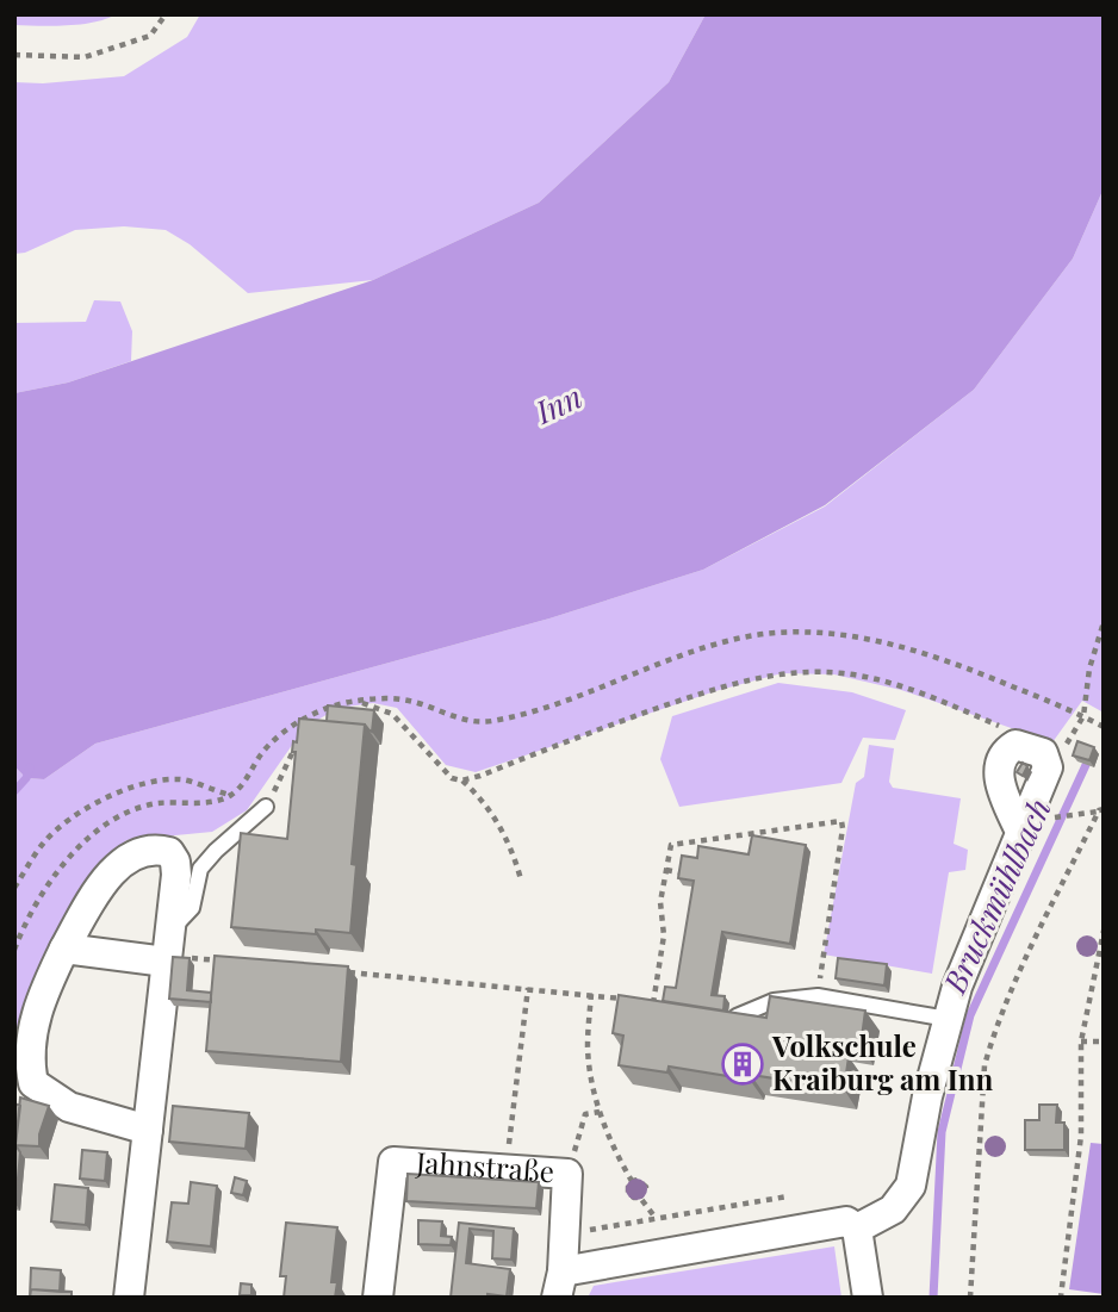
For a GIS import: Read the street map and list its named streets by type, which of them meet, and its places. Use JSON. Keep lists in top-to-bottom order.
{
  "streets": {
    "street": ["Jahnstraße"]
  },
  "water": ["Inn", "Bruckmühlbach"],
  "places": {
    "building": ["Volkschule Kraiburg am Inn"]
  }
}
